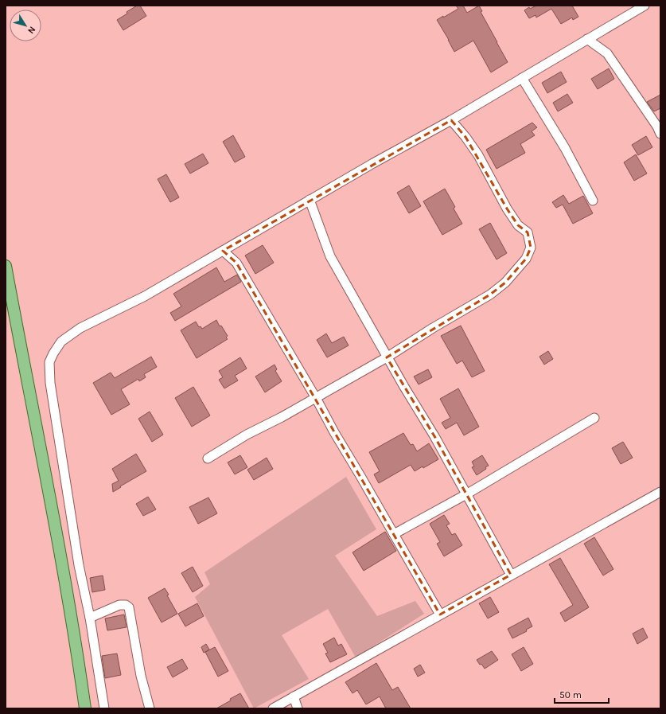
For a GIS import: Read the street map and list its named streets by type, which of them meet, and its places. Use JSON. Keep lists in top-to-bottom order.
{
  "scale_bar": "50 m",
  "north": "bottom right"
}
